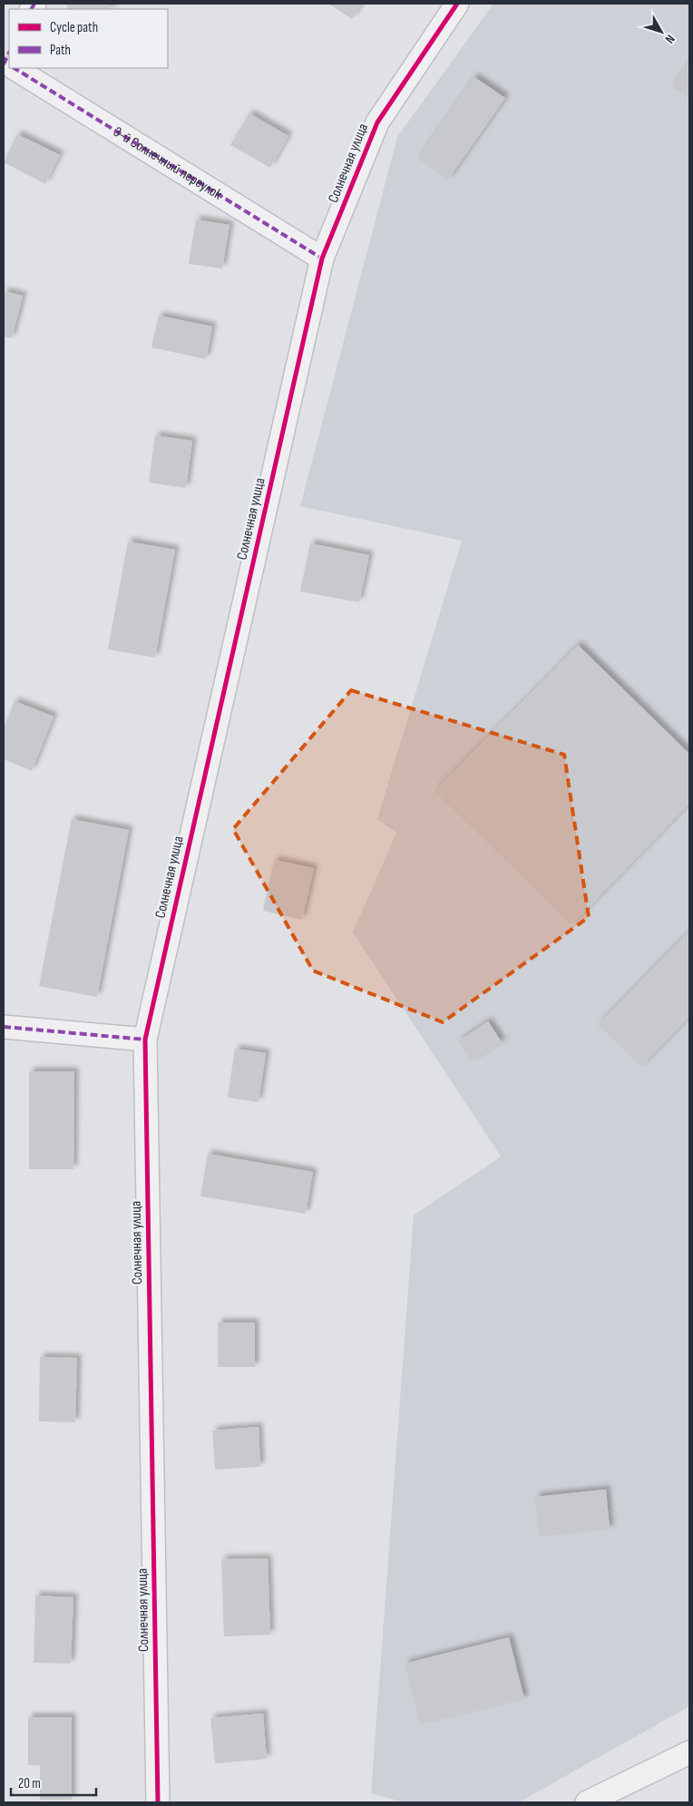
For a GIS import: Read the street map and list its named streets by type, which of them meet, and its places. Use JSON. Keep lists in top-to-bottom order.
{
  "streets": {
    "street": ["3-й Солнечный переулок", "Солнечная улица"]
  },
  "crossings": [
    ["3-й Солнечный переулок", "Солнечная улица"]
  ],
  "legend": ["Cycle path", "Path"],
  "scale_bar": "20 m",
  "north": "bottom right"
}
